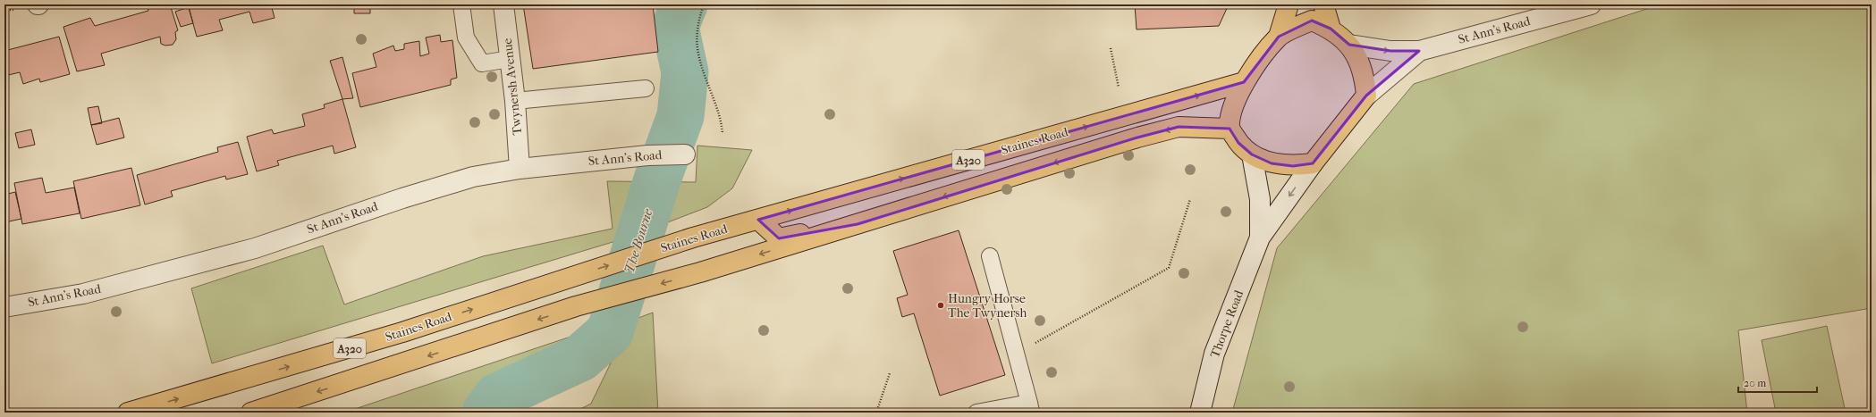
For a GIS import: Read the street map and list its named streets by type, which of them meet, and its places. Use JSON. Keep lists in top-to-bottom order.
{
  "streets": {
    "main road": ["Staines Road", "A320"],
    "street": ["St Ann's Road", "Twynersh Avenue", "Thorpe Road"]
  },
  "crossings": [
    ["St Ann's Road", "Twynersh Avenue"]
  ],
  "water": ["The Bourne"],
  "places": ["Hungry Horse The Twynersh"],
  "scale_bar": "20 m"
}
